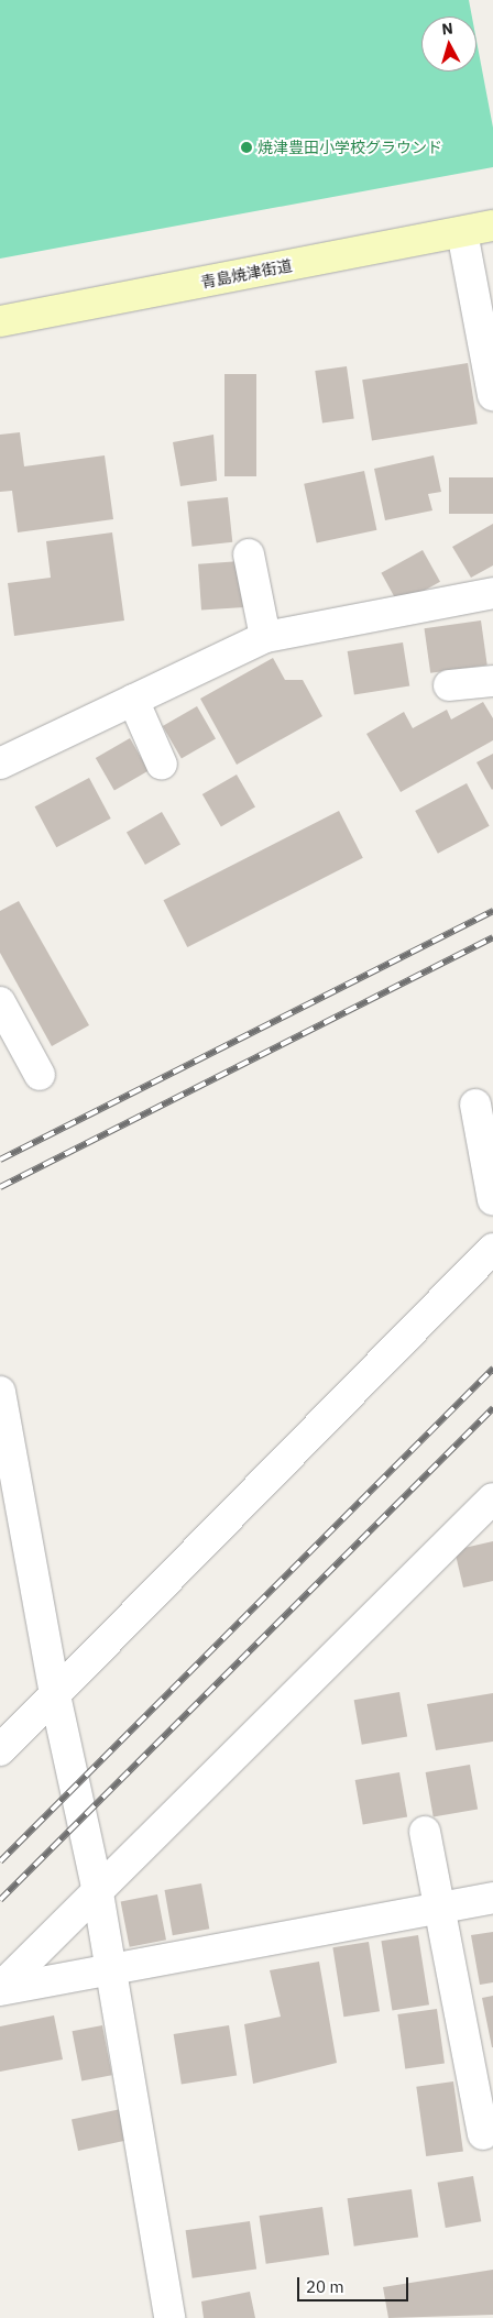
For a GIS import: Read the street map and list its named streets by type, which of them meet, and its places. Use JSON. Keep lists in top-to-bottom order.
{
  "streets": {
    "main road": ["青島焼津街道"]
  },
  "places": ["焼津豊田小学校グラウンド"],
  "scale_bar": "20 m",
  "north": "top"
}
